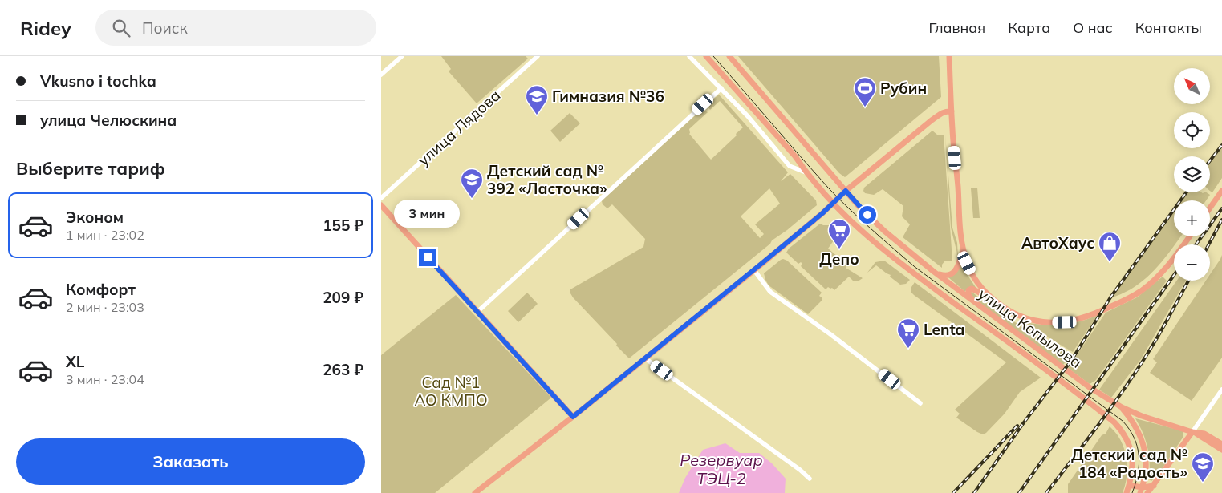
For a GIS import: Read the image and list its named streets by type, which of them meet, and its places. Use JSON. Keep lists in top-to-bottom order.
{
  "streets": {
    "main road": ["улица Копылова"],
    "street": ["улица Лядова"]
  },
  "water": ["Резервуар ТЭЦ-2"],
  "parks": ["Сад №1 АО КМПО"],
  "places": {
    "sports": ["Рубин"],
    "school or university": ["Гимназия №36", "Детский сад № 392 «Ласточка»", "Детский сад № 184 «Радость»"],
    "supermarket": ["Депо", "Lenta"],
    "shop": ["АвтоХаус"]
  },
  "north": "top left",
  "page": {
    "header": "Ridey",
    "search": "Поиск",
    "nav": [
      "Главная",
      "Карта",
      "О нас",
      "Контакты"
    ],
    "banner": ["Vkusno i tochka", "улица Челюскина"],
    "map_buttons": ["+", "−"],
    "heading": "Выберите тариф",
    "list": [
      {
        "name": "Эконом",
        "note": "1 мин · 23:02",
        "value": "155 ₽"
      },
      {
        "name": "Комфорт",
        "note": "2 мин · 23:03",
        "value": "209 ₽"
      },
      {
        "name": "XL",
        "note": "3 мин · 23:04",
        "value": "263 ₽"
      }
    ],
    "bubble": "3 мин",
    "buttons": "Заказать"
  }
}
